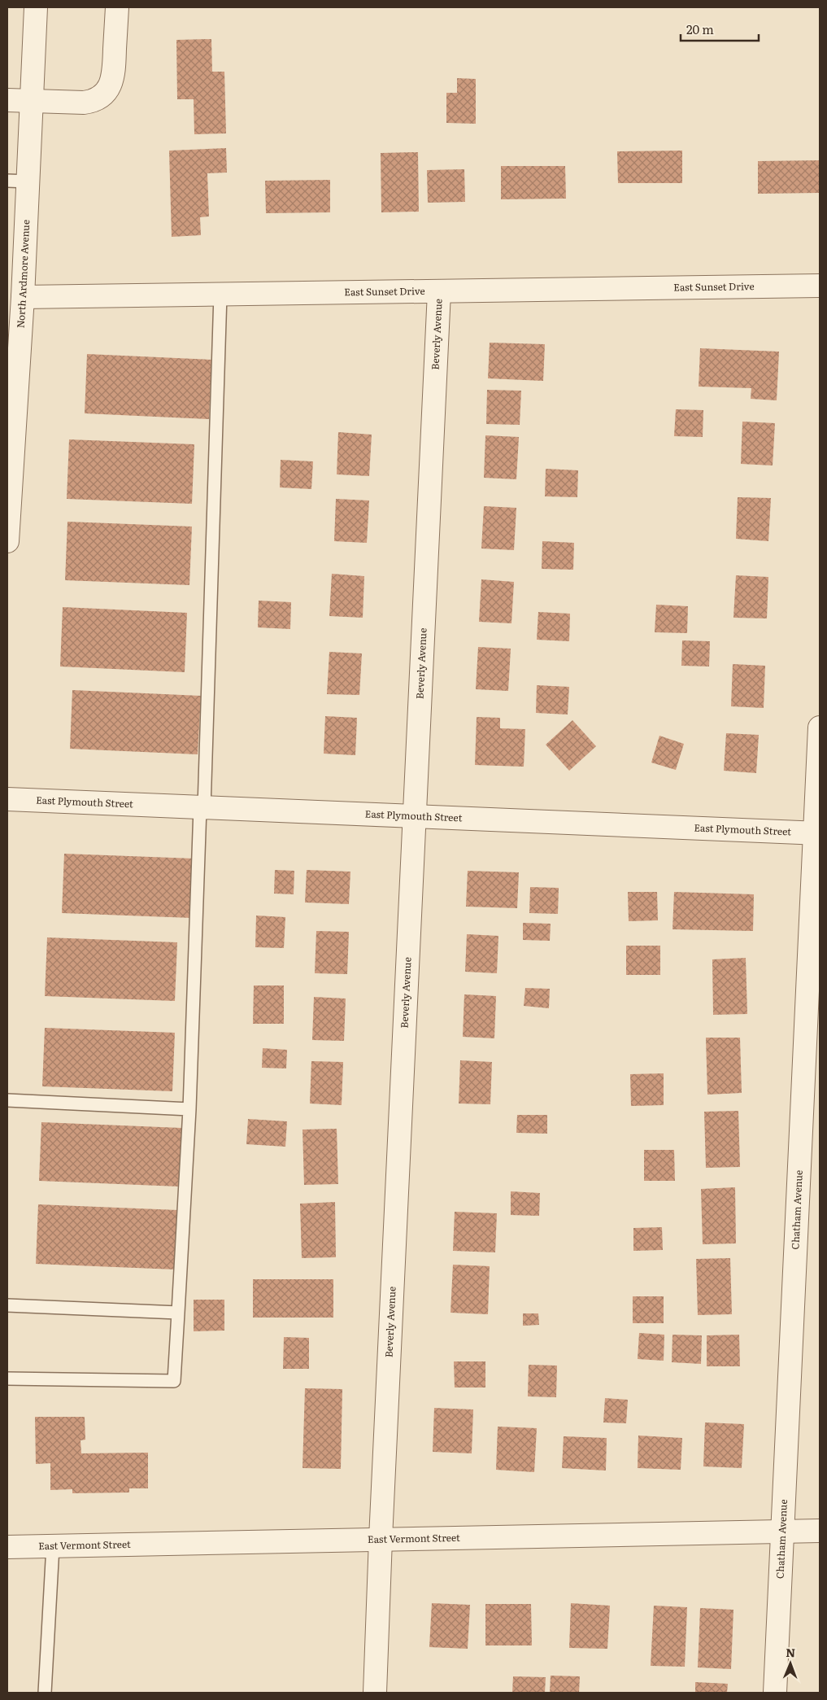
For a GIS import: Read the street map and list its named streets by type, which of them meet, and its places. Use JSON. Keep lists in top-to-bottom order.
{
  "streets": {
    "street": [
      "North Ardmore Avenue",
      "East Sunset Drive",
      "Beverly Avenue",
      "East Plymouth Street",
      "Chatham Avenue",
      "East Vermont Street"
    ]
  },
  "crossings": [
    ["North Ardmore Avenue", "East Sunset Drive"],
    ["East Sunset Drive", "Beverly Avenue"],
    ["Beverly Avenue", "East Plymouth Street"],
    ["Beverly Avenue", "East Vermont Street"],
    ["East Plymouth Street", "Chatham Avenue"],
    ["Chatham Avenue", "East Vermont Street"]
  ],
  "scale_bar": "20 m",
  "north": "top"
}
